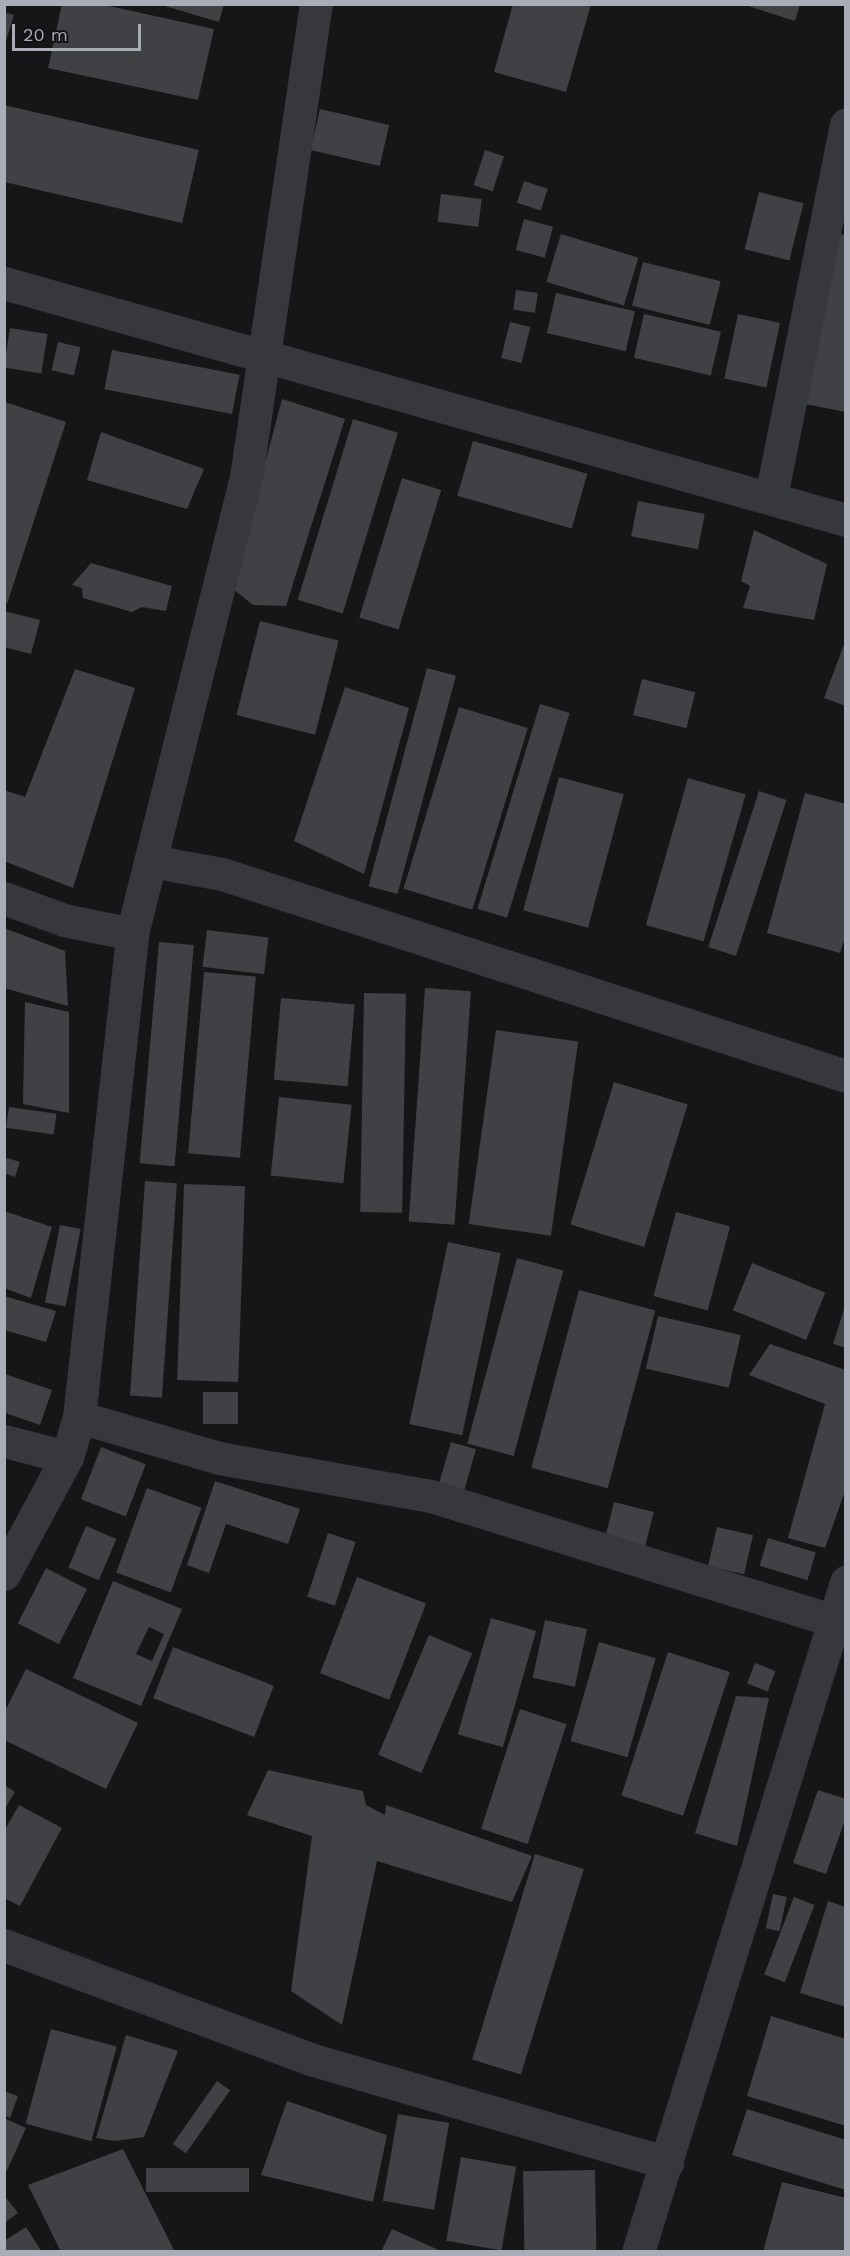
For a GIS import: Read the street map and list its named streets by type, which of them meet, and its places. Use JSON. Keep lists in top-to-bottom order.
{
  "scale_bar": "20 m"
}
